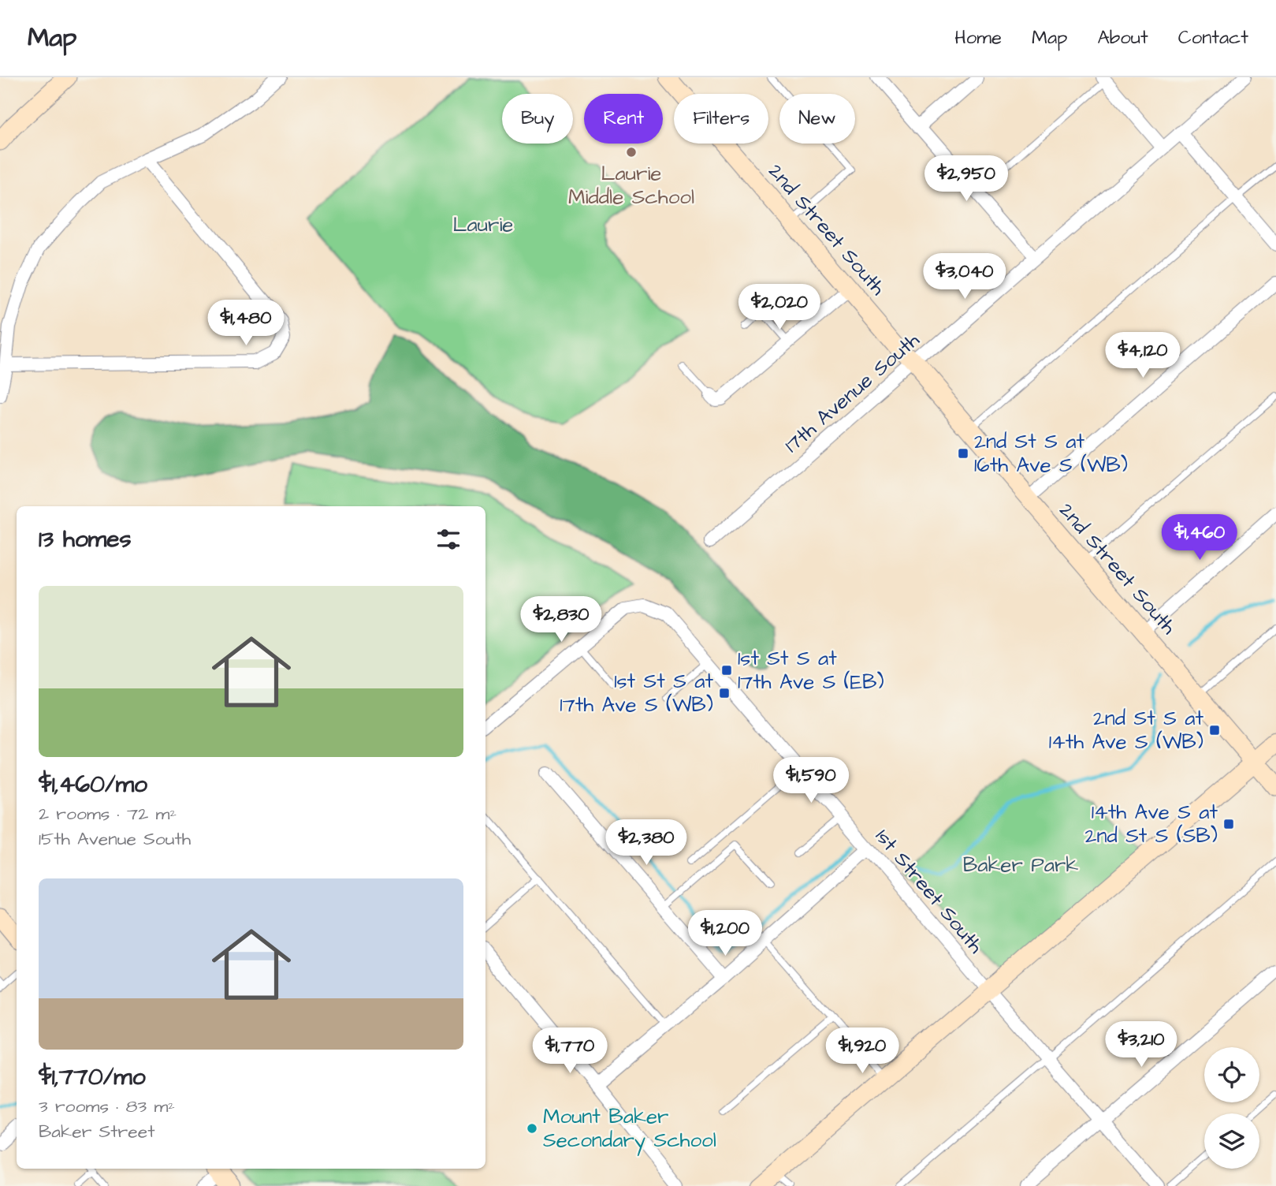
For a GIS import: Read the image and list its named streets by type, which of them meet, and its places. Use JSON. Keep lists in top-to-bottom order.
{
  "streets": {
    "street": ["2nd Street South", "17th Avenue South", "1st Street South"]
  },
  "crossings": [
    ["2nd Street South", "17th Avenue South"]
  ],
  "parks": ["Laurie", "Baker Park"],
  "places": {
    "other": ["Laurie Middle School", "Mount Baker Secondary School"],
    "transit": [
      "2nd St S at 16th Ave S (WB)",
      "1st St S at 17th Ave S (EB)",
      "1st St S at 17th Ave S (WB)",
      "2nd St S at 14th Ave S (WB)",
      "14th Ave S at 2nd St S (SB)"
    ]
  },
  "page": {
    "header": "Map",
    "nav": [
      "Home",
      "Map",
      "About",
      "Contact"
    ],
    "chip": [
      "Buy",
      "Rent",
      "Filters",
      "New"
    ],
    "price": [
      "$2,950",
      "$3,040",
      "$2,020",
      "$1,480",
      "$4,120",
      "$1,460",
      "$2,830",
      "$1,590",
      "$2,380",
      "$1,200",
      "$3,210",
      "$1,770",
      "$1,920"
    ],
    "heading": "13 homes",
    "list": [
      {
        "name": "$1,460/mo",
        "note": "2 rooms · 72 m² · 15th Avenue South"
      },
      {
        "name": "$1,770/mo",
        "note": "3 rooms · 83 m² · Baker Street"
      }
    ]
  }
}
